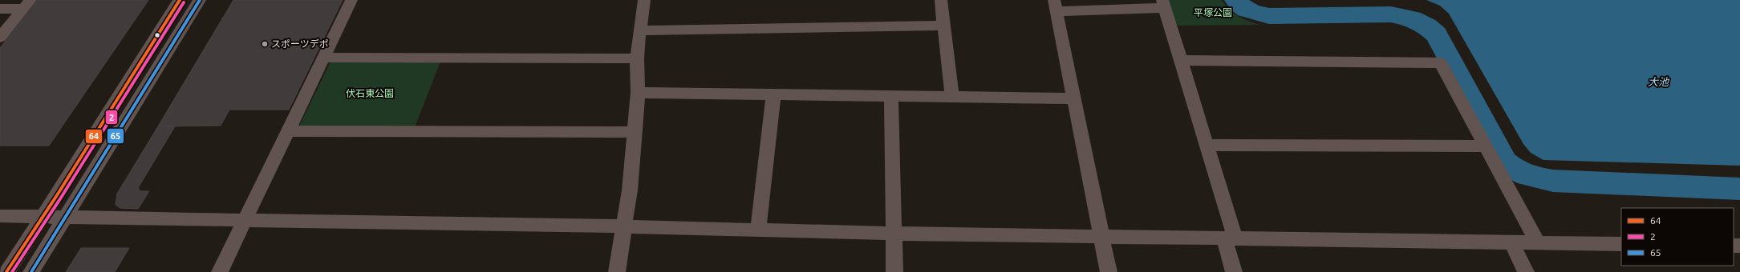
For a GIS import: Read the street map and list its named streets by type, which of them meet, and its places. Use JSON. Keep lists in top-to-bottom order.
{
  "water": ["大池"],
  "parks": ["平塚公園", "伏石東公園"],
  "places": ["スポーツデポ"],
  "lines": ["transit line 64", "transit line 65", "transit line 2"],
  "legend": ["64", "2", "65"]
}
